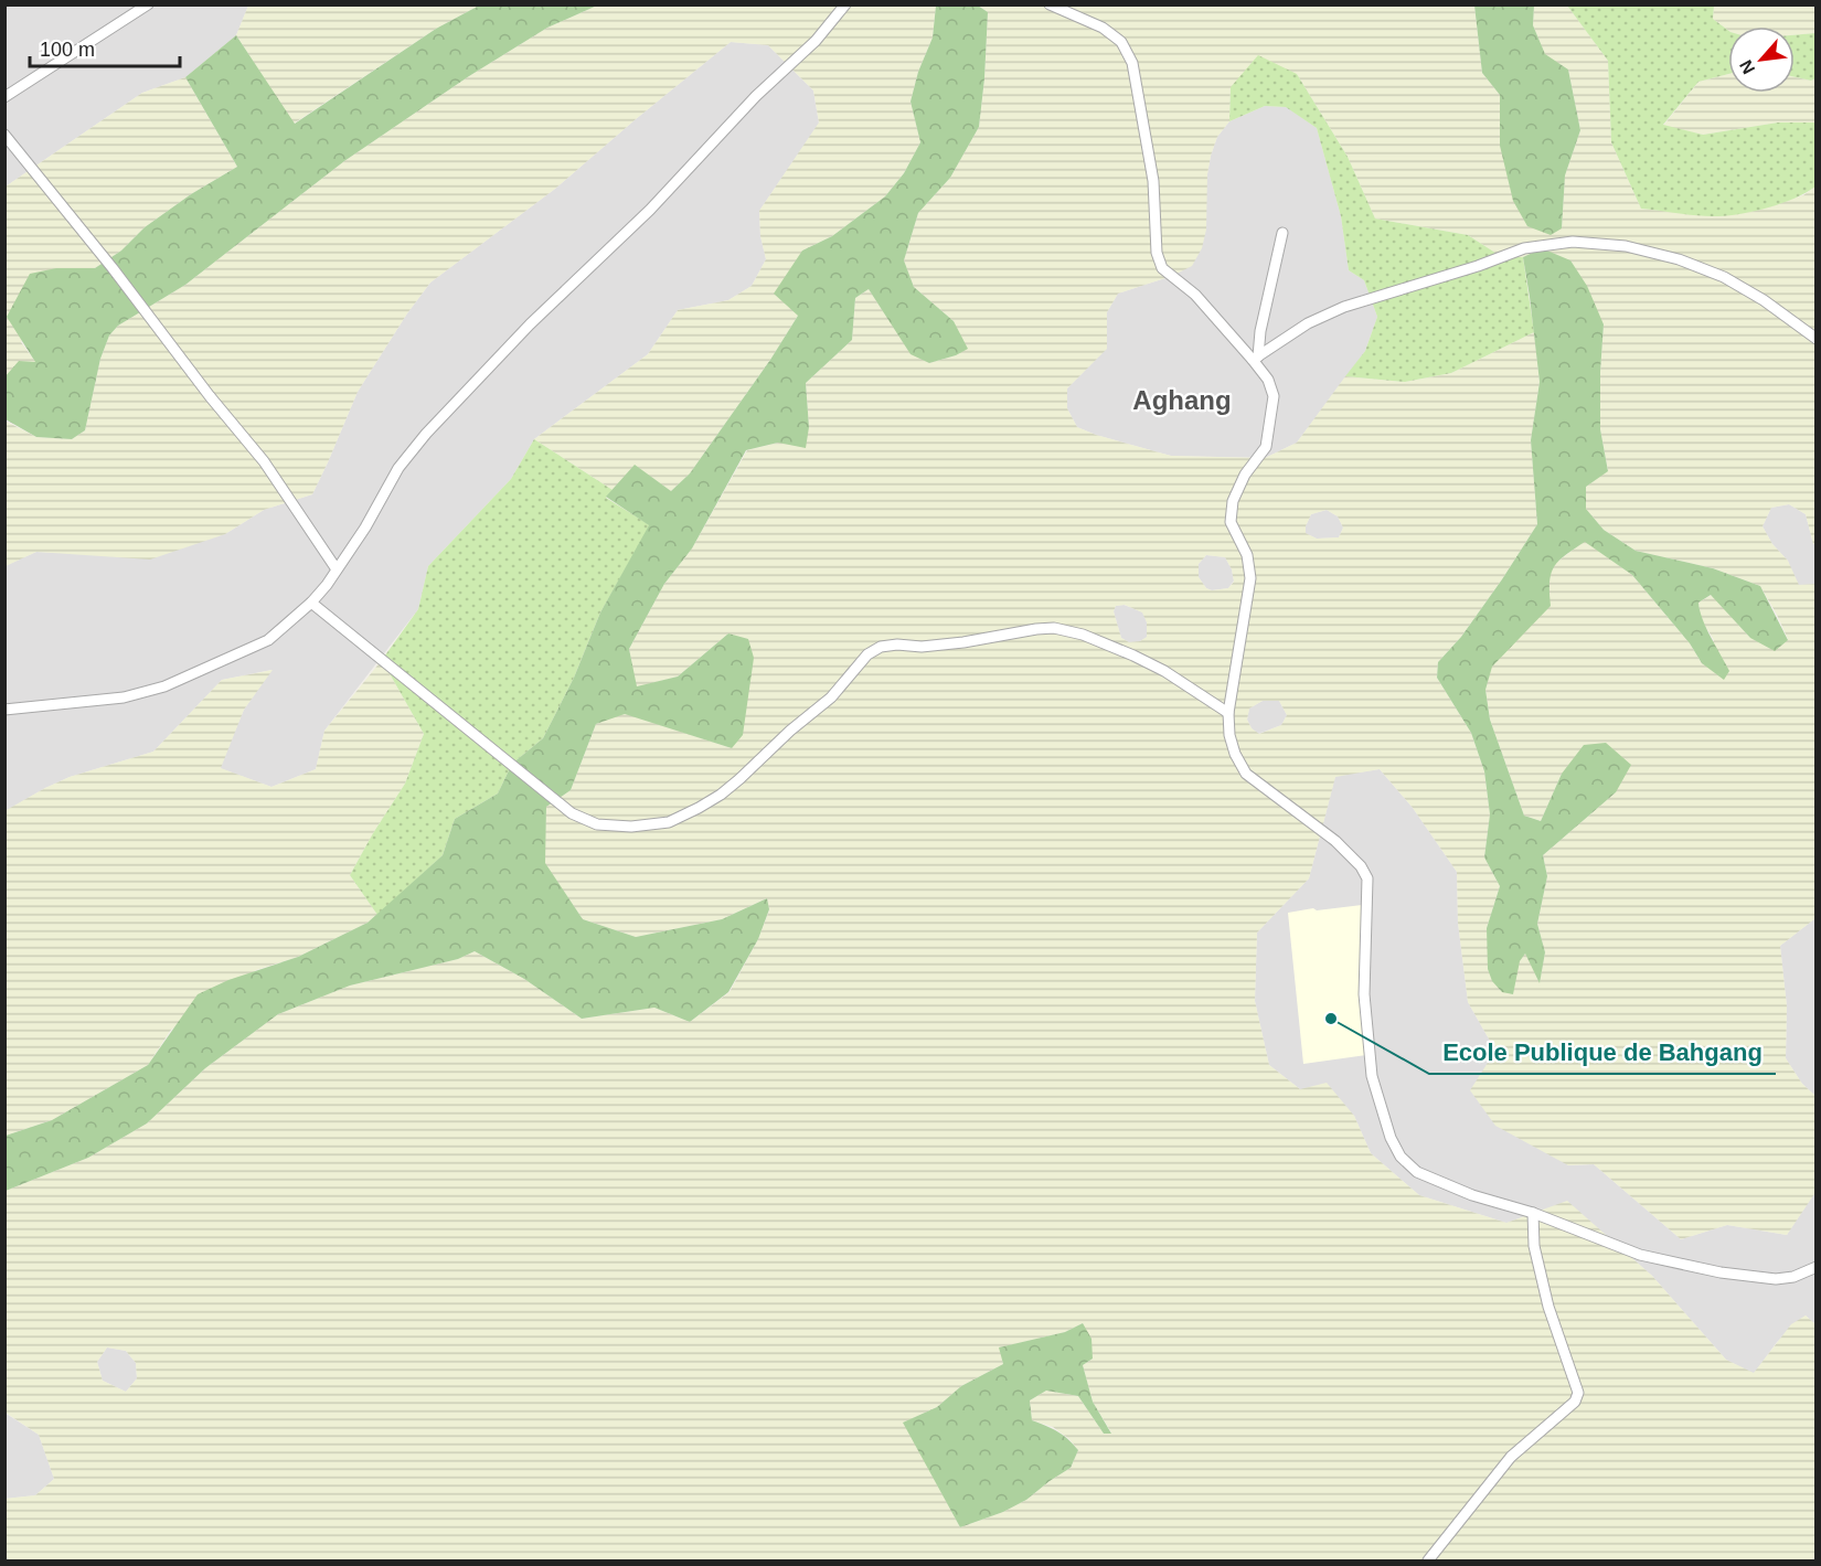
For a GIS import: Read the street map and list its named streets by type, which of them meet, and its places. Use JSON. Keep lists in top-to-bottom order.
{
  "districts": ["Aghang"],
  "places": ["Ecole Publique de Bahgang"],
  "scale_bar": "100 m",
  "north": "bottom left"
}
